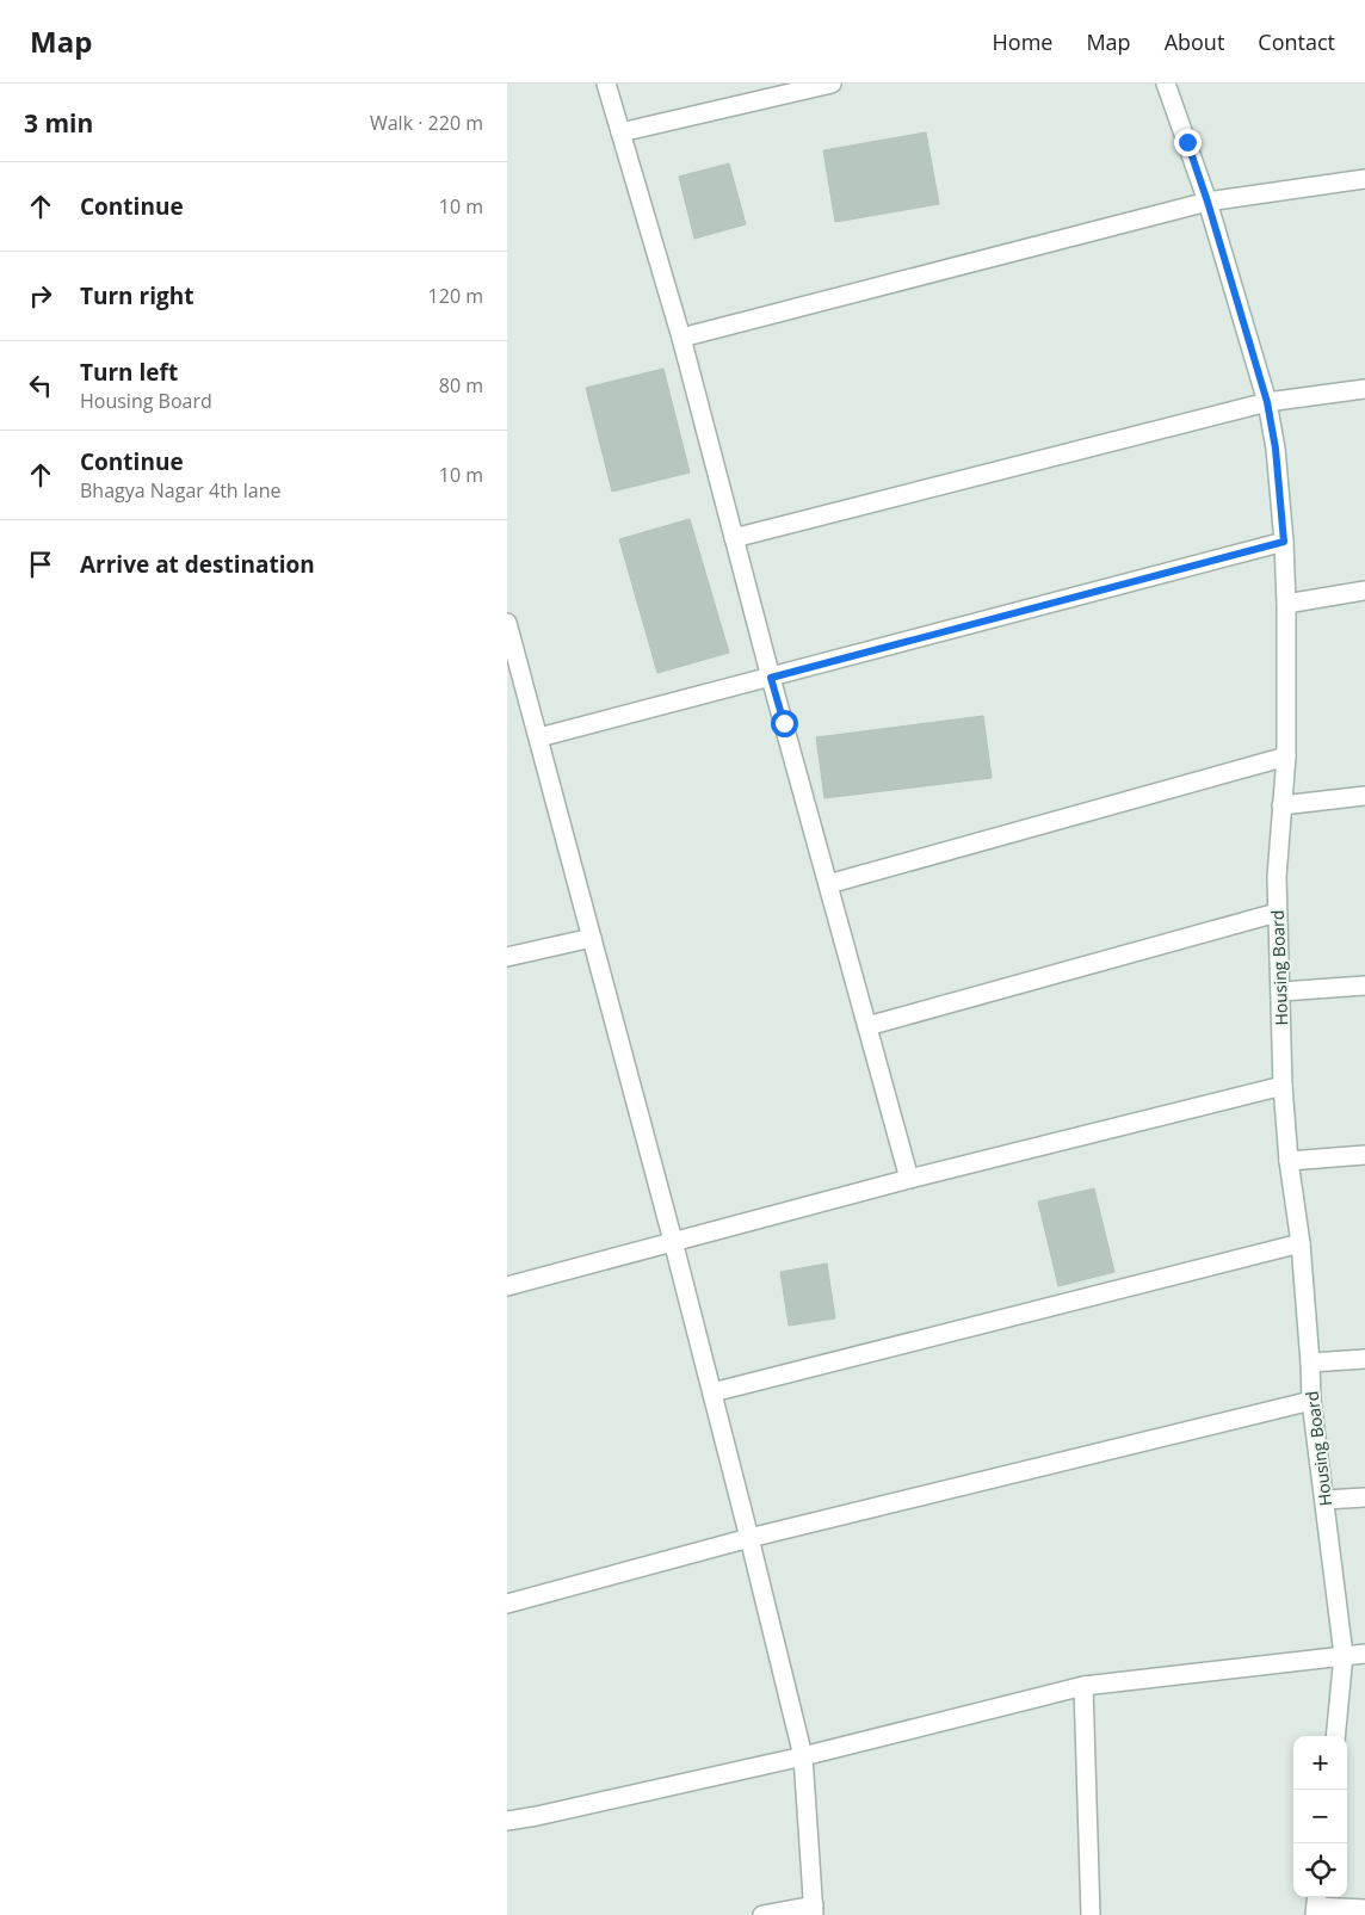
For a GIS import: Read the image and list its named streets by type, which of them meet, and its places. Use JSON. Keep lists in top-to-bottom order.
{
  "streets": {
    "street": ["Housing Board"]
  },
  "page": {
    "header": "Map",
    "nav": [
      "Home",
      "Map",
      "About",
      "Contact"
    ],
    "heading": ["3 min", "Walk · 220 m"],
    "list": [
      ["Continue", "10 m"],
      ["Turn right", "120 m"],
      ["Turn left", "Housing Board", "80 m"],
      ["Continue", "Bhagya Nagar 4th lane", "10 m"],
      "Arrive at destination"
    ],
    "map_buttons": ["+", "−"]
  }
}
